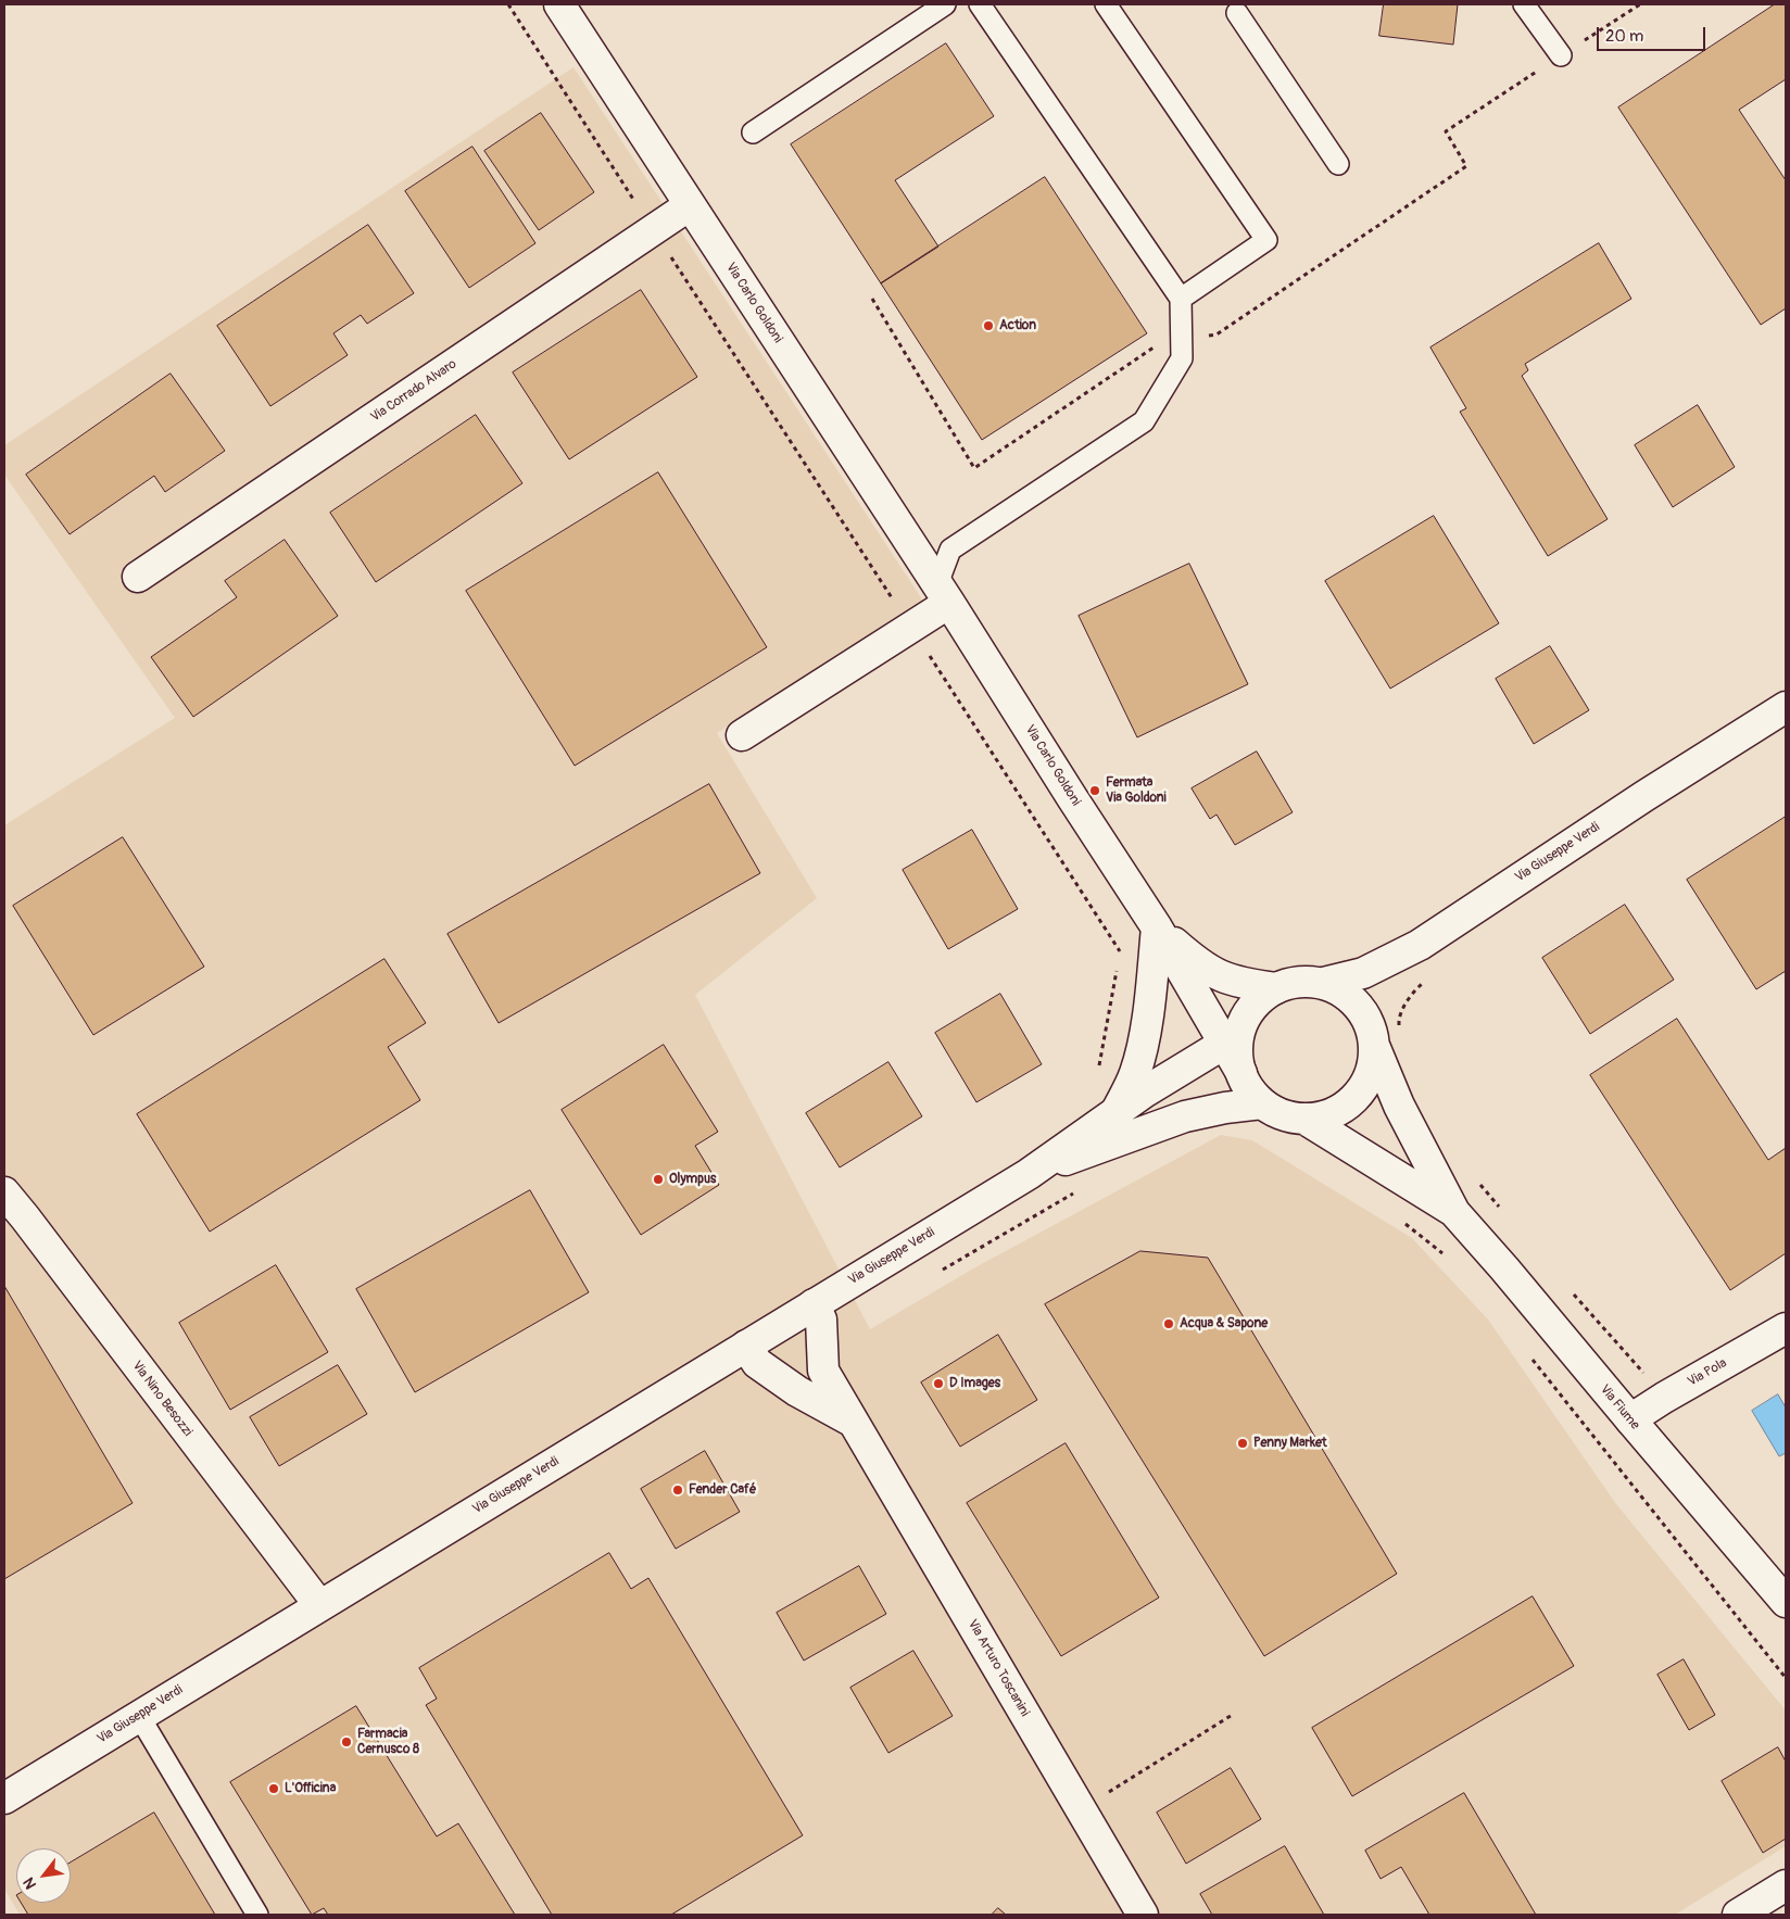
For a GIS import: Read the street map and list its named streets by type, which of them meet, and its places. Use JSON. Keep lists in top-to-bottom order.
{
  "streets": {
    "street": [
      "Via Carlo Goldoni",
      "Via Corrado Alvaro",
      "Via Giuseppe Verdi",
      "Via Pola",
      "Via Nino Besozzi",
      "Via Fiume",
      "Via Arturo Toscanini"
    ]
  },
  "crossings": [
    ["Via Carlo Goldoni", "Via Corrado Alvaro"],
    ["Via Carlo Goldoni", "Via Giuseppe Verdi"],
    ["Via Carlo Goldoni", "Via Fiume"],
    ["Via Giuseppe Verdi", "Via Nino Besozzi"],
    ["Via Giuseppe Verdi", "Via Fiume"],
    ["Via Giuseppe Verdi", "Via Arturo Toscanini"],
    ["Via Pola", "Via Fiume"]
  ],
  "places": [
    "Action",
    "Fermata Via Goldoni",
    "Olympus",
    "Acqua & Sapone",
    "D Images",
    "Penny Market",
    "Fender Café",
    "Farmacia Cernusco 8",
    "L'Officina"
  ],
  "scale_bar": "20 m",
  "north": "bottom left"
}
